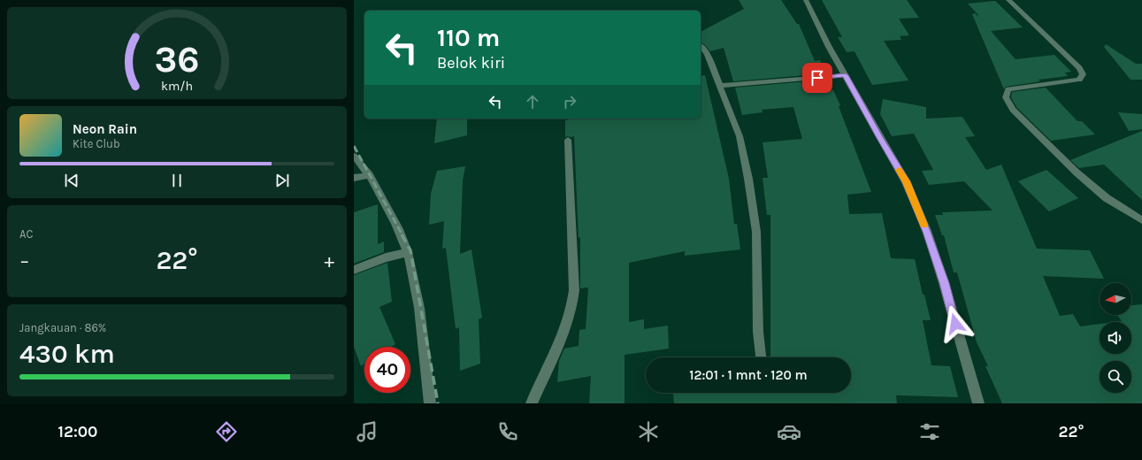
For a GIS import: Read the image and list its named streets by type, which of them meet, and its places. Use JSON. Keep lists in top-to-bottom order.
{
  "north": "left",
  "page": {
    "turn": ["110 m", "Belok kiri"],
    "song": ["Neon Rain", "Kite Club"],
    "tile": [
      "AC",
      ["Jangkauan · 86%", "430 km"]
    ],
    "heat": ["−", "22°", "+"],
    "limit": "40",
    "trip": "12:01 · 1 mnt · 120 m",
    "tabs": ["12:00", "22°"],
    "gauge": ["36", "km/h"]
  }
}
